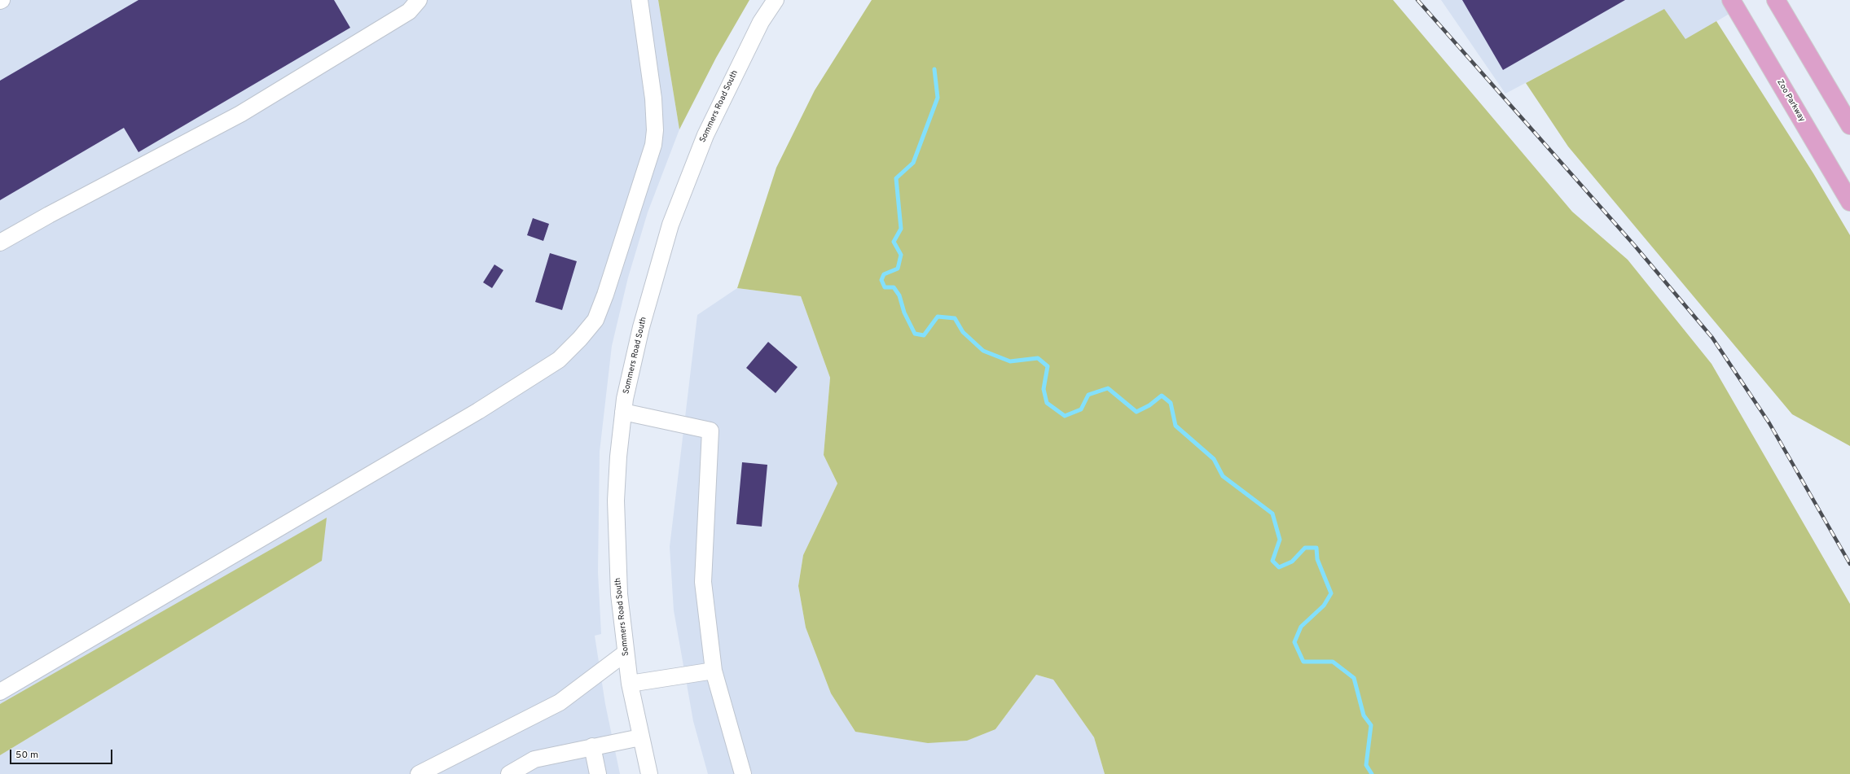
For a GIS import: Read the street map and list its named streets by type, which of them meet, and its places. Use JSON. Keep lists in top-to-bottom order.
{
  "streets": {
    "main road": ["Zoo Parkway"],
    "street": ["Sommers Road South"]
  },
  "scale_bar": "50 m"
}
